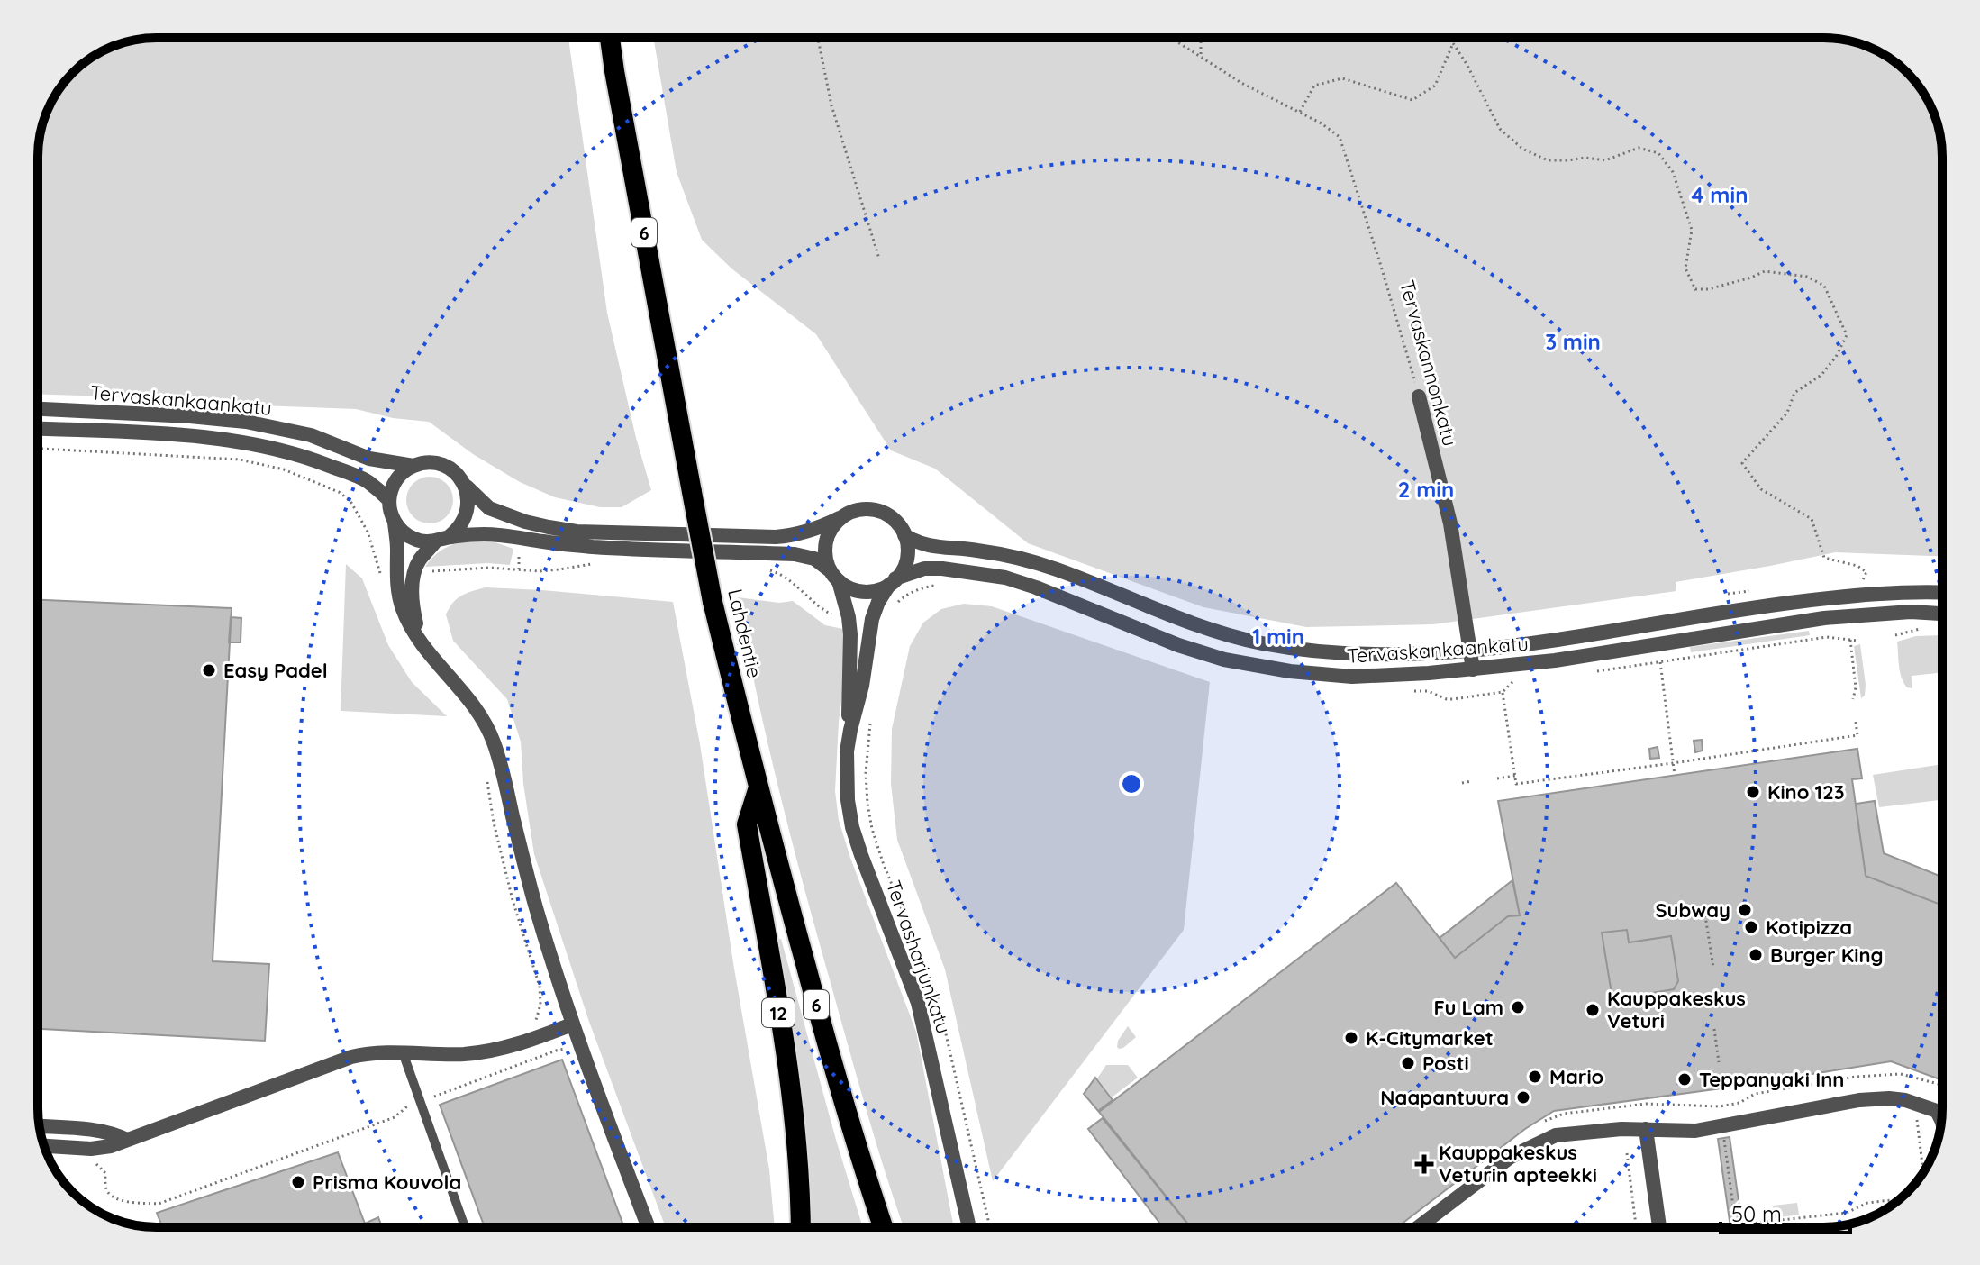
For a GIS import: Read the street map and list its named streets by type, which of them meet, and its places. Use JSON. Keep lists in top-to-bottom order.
{
  "streets": {
    "highway": ["6", "Lahdentie", "12"],
    "street": ["Tervaskannonkatu", "Tervaskankaankatu", "Tervasharjunkatu"]
  },
  "crossings": [
    ["Tervaskannonkatu", "Tervaskankaankatu"],
    ["Tervaskankaankatu", "Tervasharjunkatu"],
    ["Lahdentie", "12"]
  ],
  "places": {
    "other": [
      "Easy Padel",
      "Kino 123",
      "Subway",
      "Kotipizza",
      "Burger King",
      "Fu Lam",
      "Kauppakeskus Veturi",
      "K-Citymarket",
      "Posti",
      "Mario",
      "Teppanyaki Inn",
      "Naapantuura",
      "Prisma Kouvola"
    ],
    "health": ["Kauppakeskus Veturin apteekki"]
  },
  "scale_bar": "50 m",
  "rings": [
    "4 min",
    "3 min",
    "2 min",
    "1 min"
  ]
}
